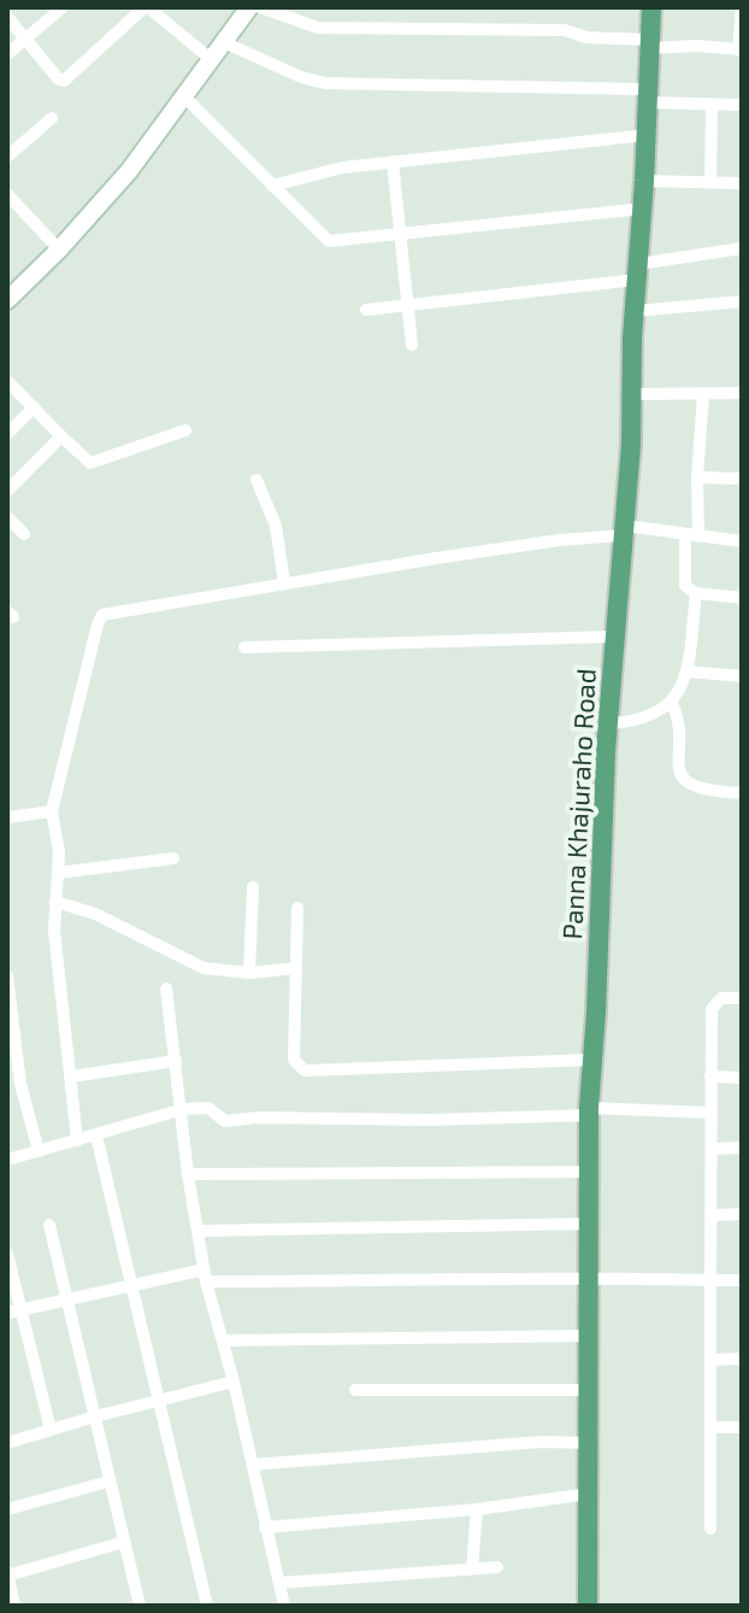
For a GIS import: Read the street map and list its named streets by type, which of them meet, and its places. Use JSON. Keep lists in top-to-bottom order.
{
  "streets": {
    "main road": ["Panna Khajuraho Road"]
  }
}
